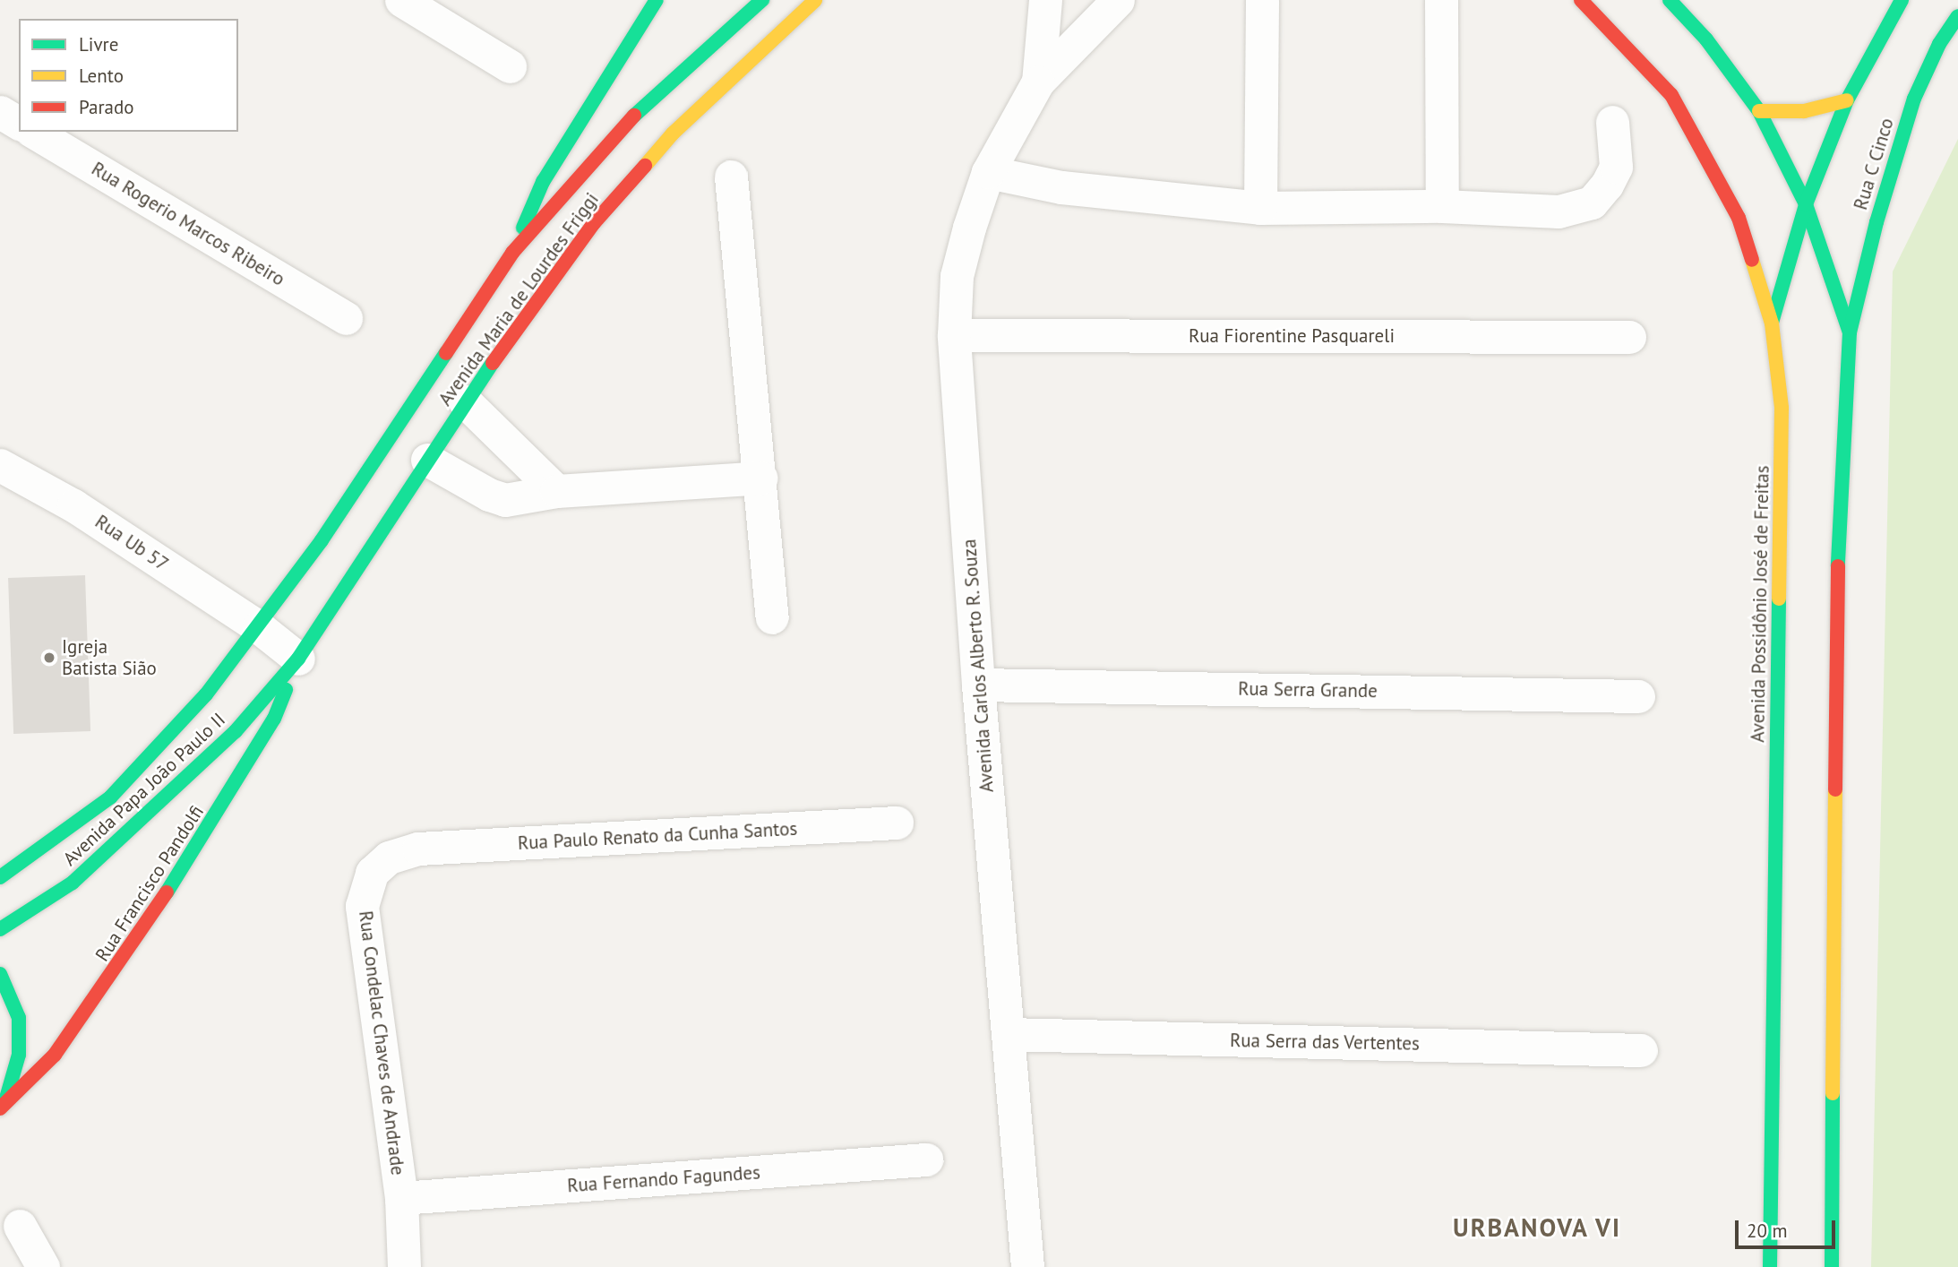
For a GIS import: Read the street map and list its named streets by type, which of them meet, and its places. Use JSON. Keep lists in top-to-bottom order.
{
  "streets": {
    "street": [
      "Rua C Cinco",
      "Rua Rogerio Marcos Ribeiro",
      "Avenida Maria de Lourdes Friggi",
      "Rua Fiorentine Pasquareli",
      "Rua Ub 57",
      "Avenida Possidônio José de Freitas",
      "Avenida Carlos Alberto R. Souza",
      "Rua Serra Grande",
      "Avenida Papa João Paulo II",
      "Rua Paulo Renato da Cunha Santos",
      "Rua Francisco Pandolfi",
      "Rua Serra das Vertentes",
      "Rua Condelac Chaves de Andrade",
      "Rua Fernando Fagundes"
    ]
  },
  "crossings": [
    ["Avenida Maria de Lourdes Friggi", "Rua Ub 57"],
    ["Avenida Maria de Lourdes Friggi", "Avenida Papa João Paulo II"],
    ["Avenida Maria de Lourdes Friggi", "Rua Francisco Pandolfi"],
    ["Rua Fiorentine Pasquareli", "Avenida Carlos Alberto R. Souza"],
    ["Rua Ub 57", "Avenida Papa João Paulo II"],
    ["Rua Ub 57", "Rua Francisco Pandolfi"],
    ["Avenida Carlos Alberto R. Souza", "Rua Serra Grande"],
    ["Avenida Carlos Alberto R. Souza", "Rua Serra das Vertentes"],
    ["Avenida Papa João Paulo II", "Rua Francisco Pandolfi"],
    ["Rua Paulo Renato da Cunha Santos", "Rua Condelac Chaves de Andrade"],
    ["Rua Condelac Chaves de Andrade", "Rua Fernando Fagundes"]
  ],
  "districts": ["URBANOVA VI"],
  "places": ["Igreja Batista Sião"],
  "legend": ["Livre", "Lento", "Parado"],
  "scale_bar": "20 m"
}
